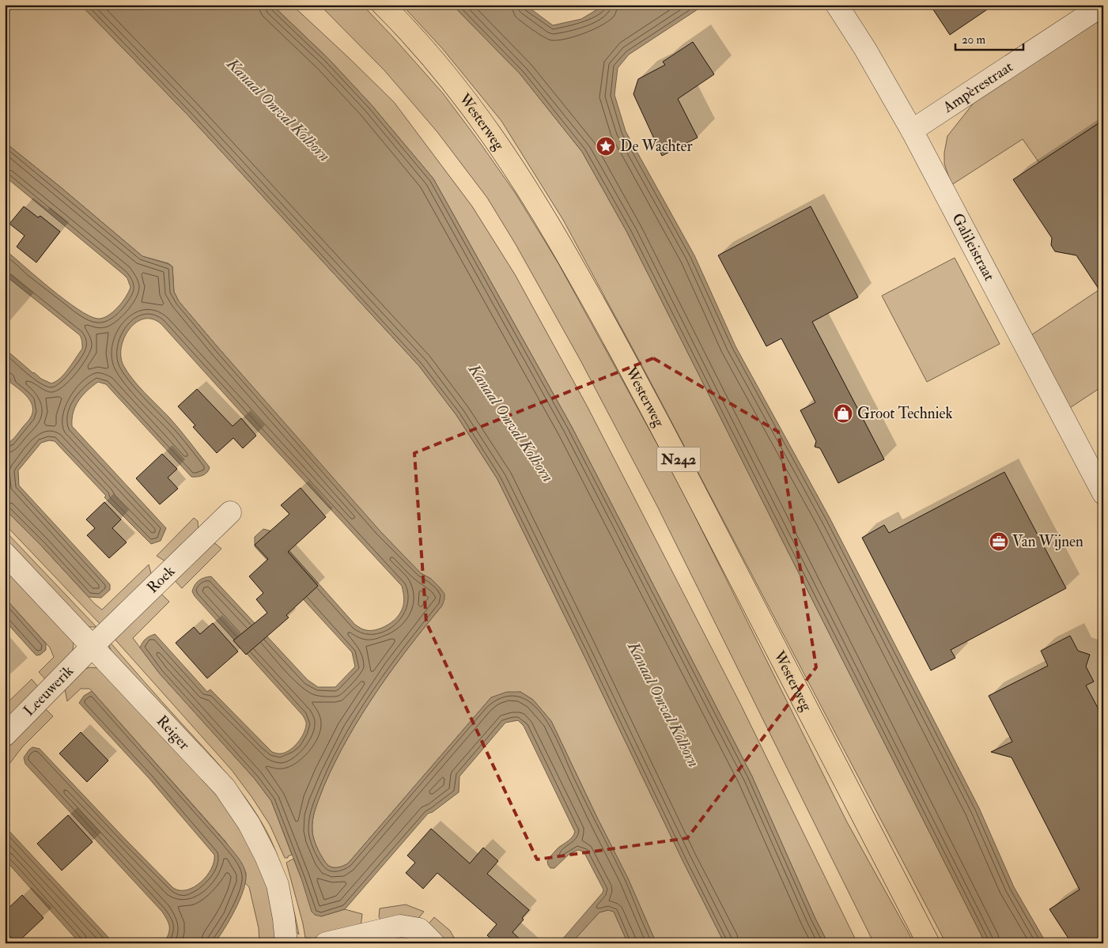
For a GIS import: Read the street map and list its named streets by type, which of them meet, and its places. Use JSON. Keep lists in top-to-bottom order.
{
  "streets": {
    "main road": ["Westerweg", "N242"],
    "street": [
      "Ampèrestraat",
      "Galileistraat",
      "Roek",
      "Leeuwerik",
      "Reiger"
    ]
  },
  "crossings": [
    ["Ampèrestraat", "Galileistraat"],
    ["Roek", "Leeuwerik"],
    ["Roek", "Reiger"],
    ["Leeuwerik", "Reiger"]
  ],
  "water": ["Kanaal Omval Kolhorn"],
  "places": {
    "place": ["De Wachter"],
    "shop": ["Groot Techniek"],
    "office": ["Van Wijnen"]
  },
  "scale_bar": "20 m"
}
